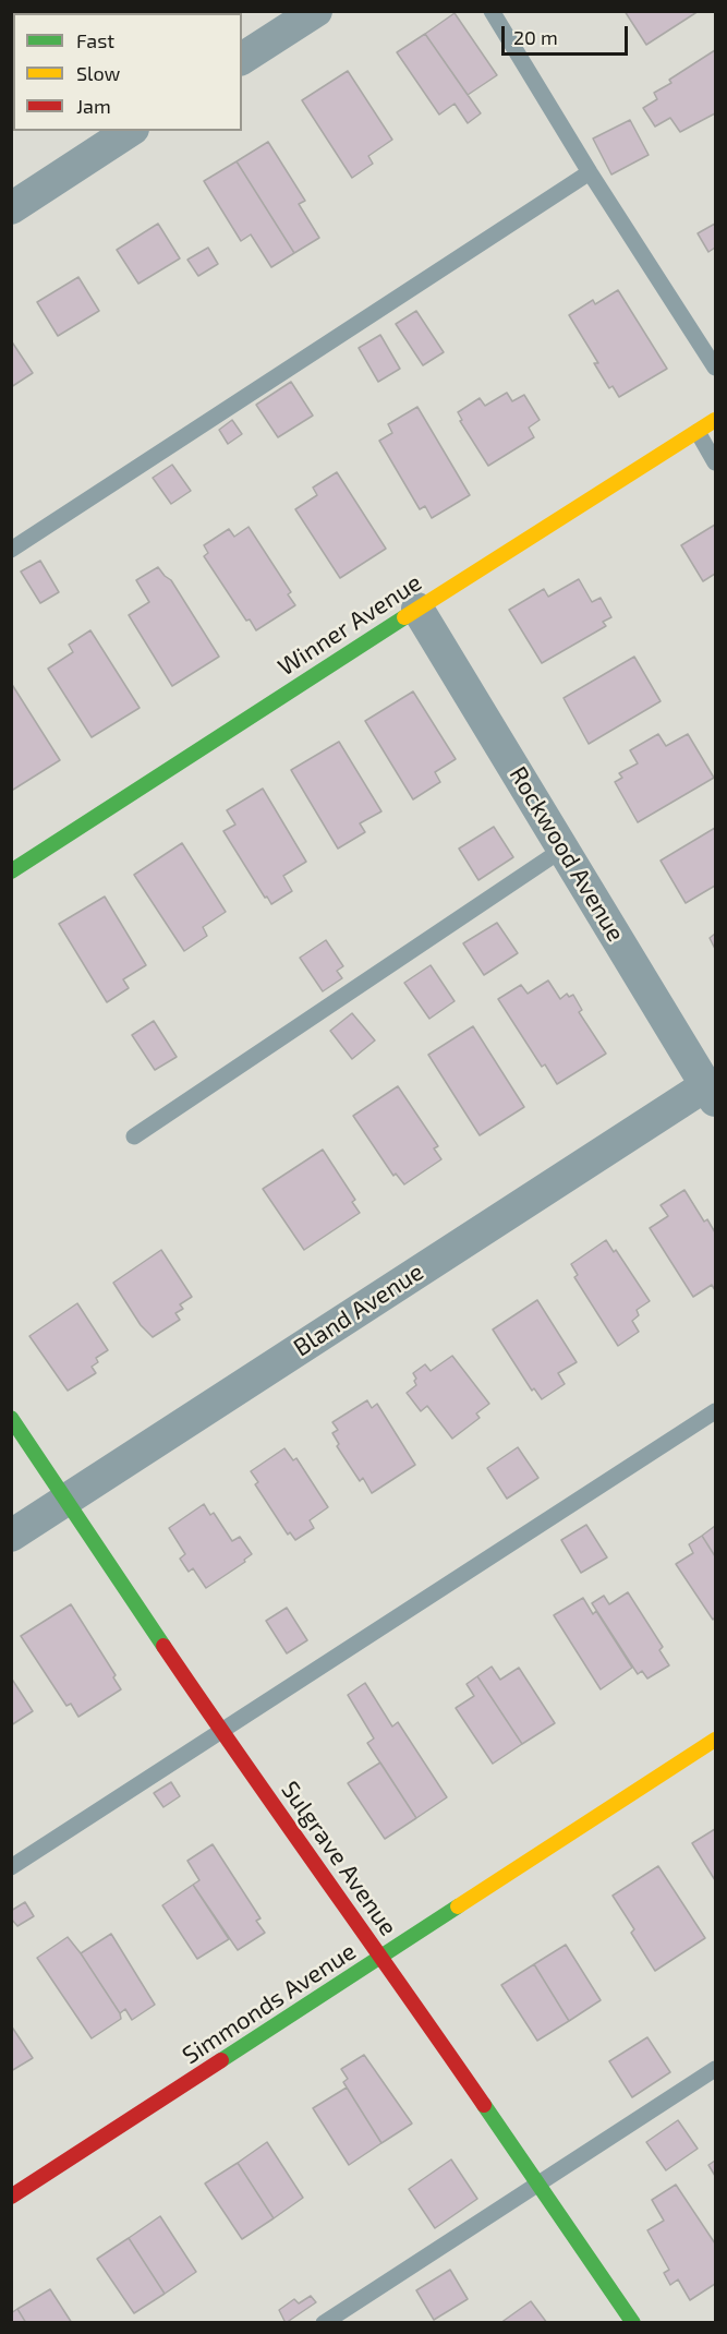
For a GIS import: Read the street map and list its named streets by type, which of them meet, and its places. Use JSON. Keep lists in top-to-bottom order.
{
  "streets": {
    "street": [
      "Winner Avenue",
      "Rockwood Avenue",
      "Bland Avenue",
      "Sulgrave Avenue",
      "Simmonds Avenue"
    ]
  },
  "crossings": [
    ["Winner Avenue", "Rockwood Avenue"],
    ["Rockwood Avenue", "Bland Avenue"],
    ["Bland Avenue", "Sulgrave Avenue"],
    ["Sulgrave Avenue", "Simmonds Avenue"]
  ],
  "legend": ["Fast", "Slow", "Jam"],
  "scale_bar": "20 m"
}
